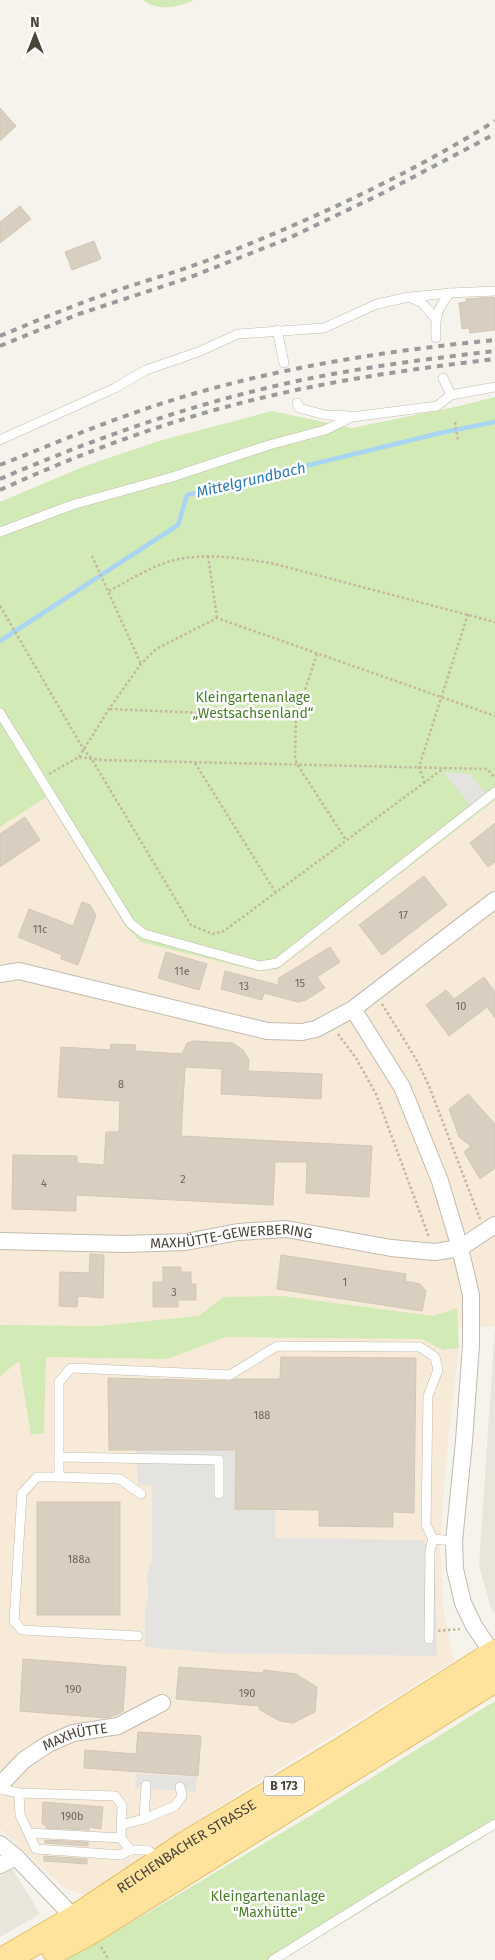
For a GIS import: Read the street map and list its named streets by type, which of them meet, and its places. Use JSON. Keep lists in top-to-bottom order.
{
  "streets": {
    "main road": ["B 173", "REICHENBACHER STRASSE"],
    "street": ["MAXHÜTTE-GEWERBERING", "MAXHÜTTE"]
  },
  "water": ["Mittelgrundbach"],
  "parks": ["Kleingartenanlage „Westsachsenland“", "Kleingartenanlage \"Maxhütte\""],
  "house_numbers": [
    "17",
    "11c",
    "11e",
    "15",
    "13",
    "10",
    "8",
    "2",
    "4",
    "1",
    "3",
    "188",
    "188a",
    "190",
    "190",
    "190b"
  ],
  "north": "top"
}
